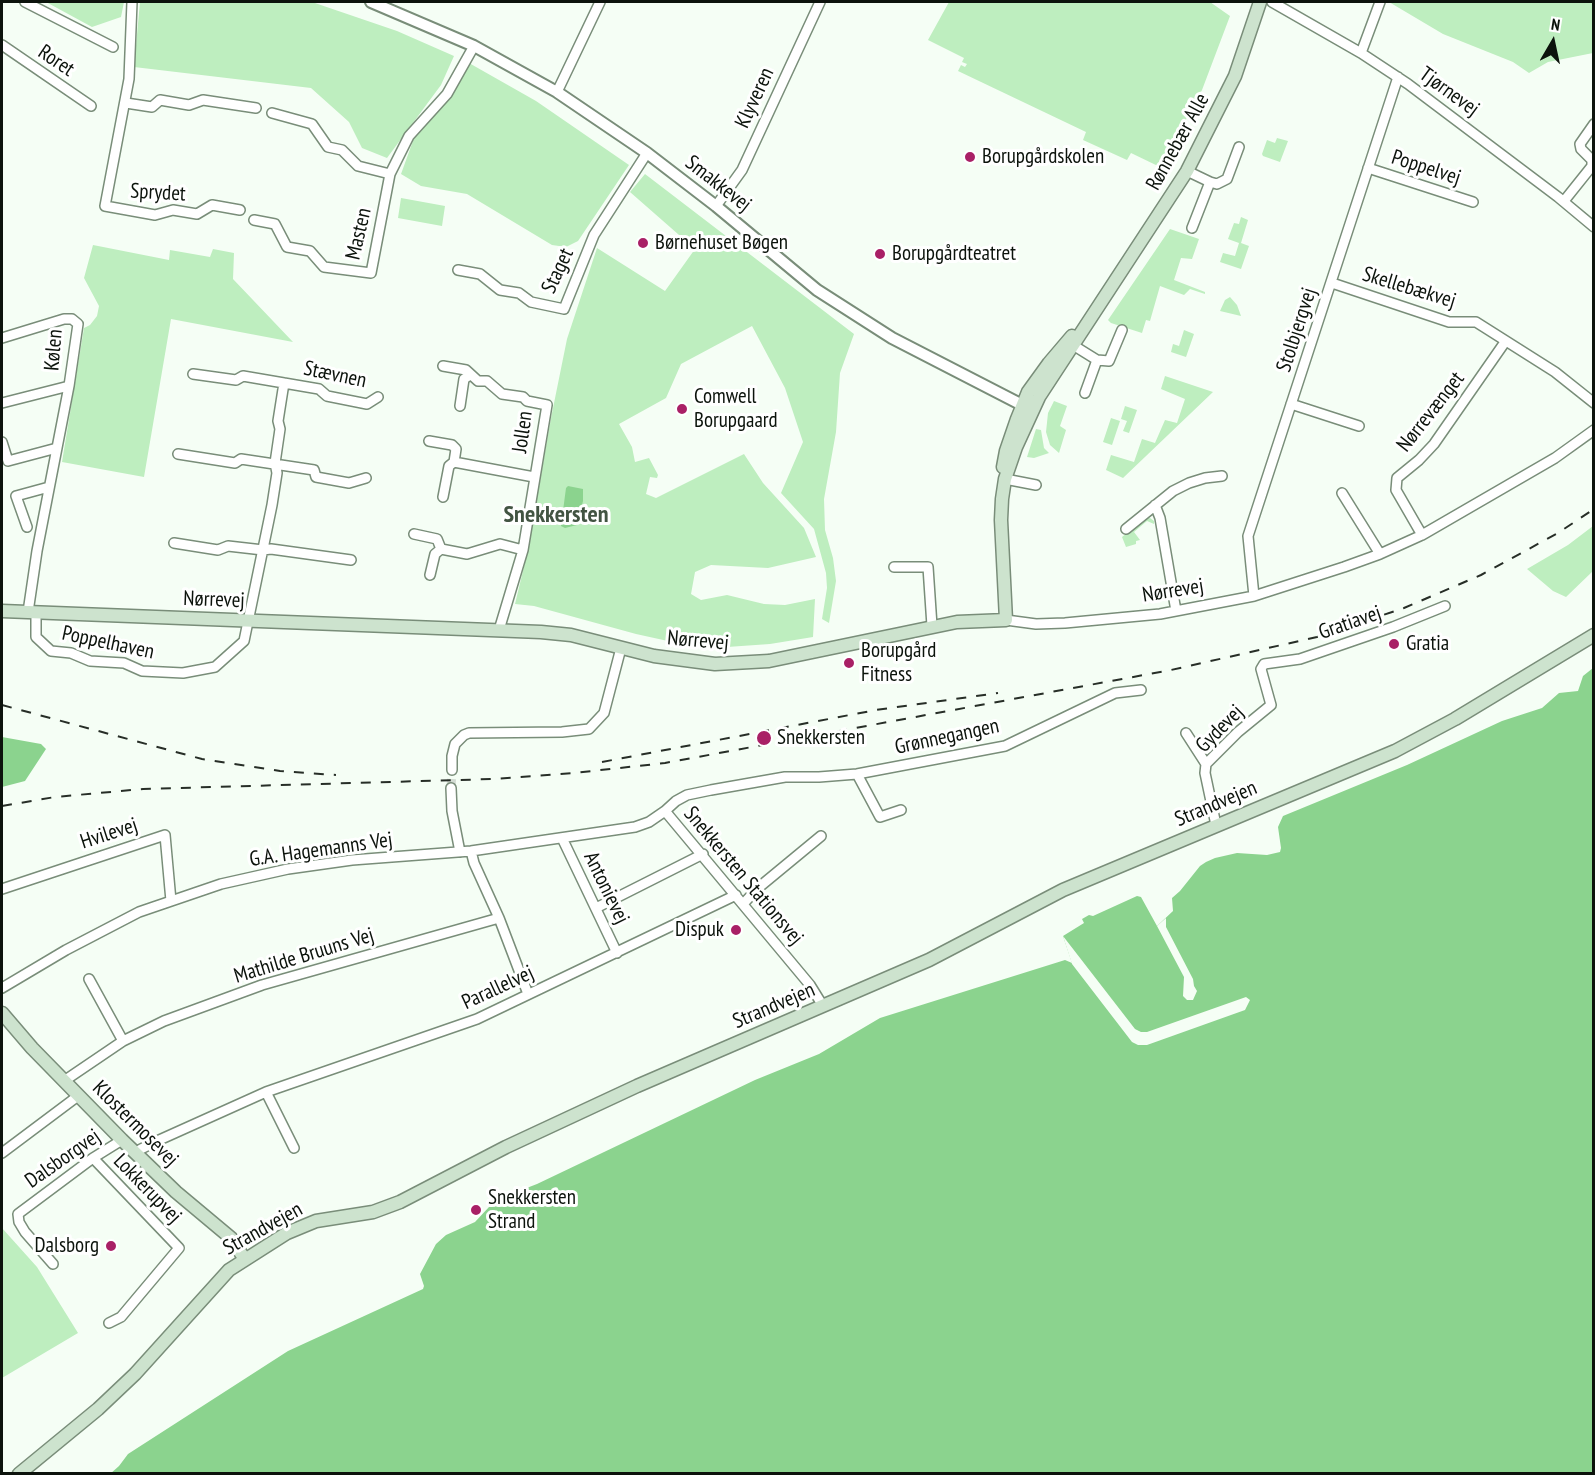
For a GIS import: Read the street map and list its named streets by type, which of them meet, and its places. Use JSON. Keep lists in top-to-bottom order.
{
  "streets": {
    "main road": [
      "Rønnebær Alle",
      "Nørrevej",
      "Strandvejen",
      "Klostermosevej"
    ],
    "street": [
      "Roret",
      "Tjørnevej",
      "Klyveren",
      "Poppelvej",
      "Smakkevej",
      "Sprydet",
      "Masten",
      "Staget",
      "Skellebækvej",
      "Stolbjergvej",
      "Kølen",
      "Stævnen",
      "Nørrevænget",
      "Jollen",
      "Gratiavej",
      "Poppelhaven",
      "Gydevej",
      "Grønnegangen",
      "Hvilevej",
      "G.A. Hagemanns Vej",
      "Snekkersten Stationsvej",
      "Antonievej",
      "Mathilde Bruuns Vej",
      "Parallelvej",
      "Dalsborgvej",
      "Lokkerupvej"
    ]
  },
  "crossings": [
    ["Tjørnevej", "Stolbjergvej"],
    ["Klyveren", "Smakkevej"],
    ["Rønnebær Alle", "Smakkevej"],
    ["Rønnebær Alle", "Nørrevej"],
    ["Poppelvej", "Stolbjergvej"],
    ["Smakkevej", "Masten"],
    ["Smakkevej", "Staget"],
    ["Skellebækvej", "Stolbjergvej"],
    ["Skellebækvej", "Nørrevænget"],
    ["Stolbjergvej", "Nørrevej"],
    ["Kølen", "Nørrevej"],
    ["Kølen", "Poppelhaven"],
    ["Stævnen", "Nørrevej"],
    ["Stævnen", "Poppelhaven"],
    ["Nørrevænget", "Nørrevej"],
    ["Jollen", "Nørrevej"],
    ["Nørrevej", "Poppelhaven"],
    ["Gratiavej", "Gydevej"],
    ["Gydevej", "Strandvejen"],
    ["Grønnegangen", "Snekkersten Stationsvej"],
    ["Strandvejen", "Snekkersten Stationsvej"],
    ["Strandvejen", "Klostermosevej"],
    ["Hvilevej", "G.A. Hagemanns Vej"],
    ["G.A. Hagemanns Vej", "Snekkersten Stationsvej"],
    ["G.A. Hagemanns Vej", "Antonievej"],
    ["Snekkersten Stationsvej", "Parallelvej"],
    ["Antonievej", "Parallelvej"],
    ["Mathilde Bruuns Vej", "Klostermosevej"],
    ["Parallelvej", "Klostermosevej"],
    ["Klostermosevej", "Dalsborgvej"],
    ["Dalsborgvej", "Lokkerupvej"]
  ],
  "districts": ["Snekkersten"],
  "places": [
    "Borupgårdskolen",
    "Børnehuset Bøgen",
    "Borupgårdteatret",
    "Comwell Borupgaard",
    "Gratia",
    "Borupgård Fitness",
    "Snekkersten",
    "Dispuk",
    "Snekkersten Strand",
    "Dalsborg"
  ],
  "north": "top"
}
